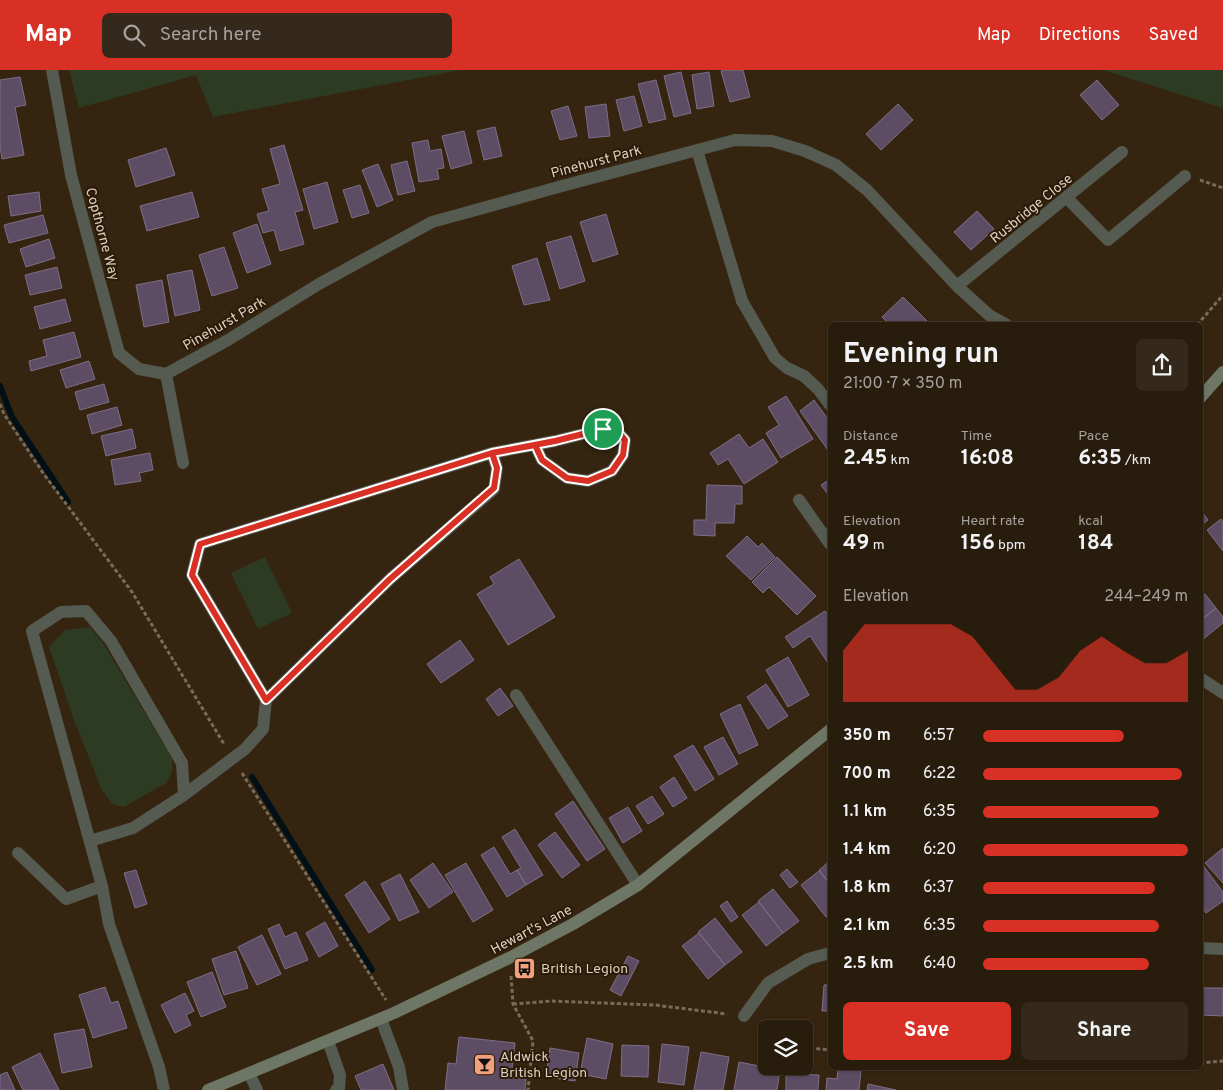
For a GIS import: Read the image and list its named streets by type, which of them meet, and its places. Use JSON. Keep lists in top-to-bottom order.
{
  "streets": {
    "street": [
      "Pinehurst Park",
      "Rusbridge Close",
      "Copthorne Way",
      "Hewart's Lane"
    ]
  },
  "crossings": [
    ["Pinehurst Park", "Rusbridge Close"],
    ["Pinehurst Park", "Copthorne Way"]
  ],
  "places": {
    "bus stop": ["British Legion"],
    "bar": ["Aldwick British Legion"]
  },
  "page": {
    "header": "Map",
    "search": "Search here",
    "nav": ["Map", "Directions", "Saved"],
    "heading": ["Evening run", "21:00 · 7 × 350 m"],
    "stats": [
      ["Distance", "2.45 km"],
      ["Time", "16:08"],
      ["Pace", "6:35 /km"],
      ["Elevation", "49 m"],
      ["Heart rate", "156 bpm"],
      ["kcal", "184"]
    ],
    "chart": ["Elevation", "244–249 m"],
    "list": [
      {
        "name": "350 m",
        "note": "6:57"
      },
      {
        "name": "700 m",
        "note": "6:22"
      },
      {
        "name": "1.1 km",
        "note": "6:35"
      },
      {
        "name": "1.4 km",
        "note": "6:20"
      },
      {
        "name": "1.8 km",
        "note": "6:37"
      },
      {
        "name": "2.1 km",
        "note": "6:35"
      },
      {
        "name": "2.5 km",
        "note": "6:40"
      }
    ],
    "buttons": ["Save", "Share"]
  }
}
